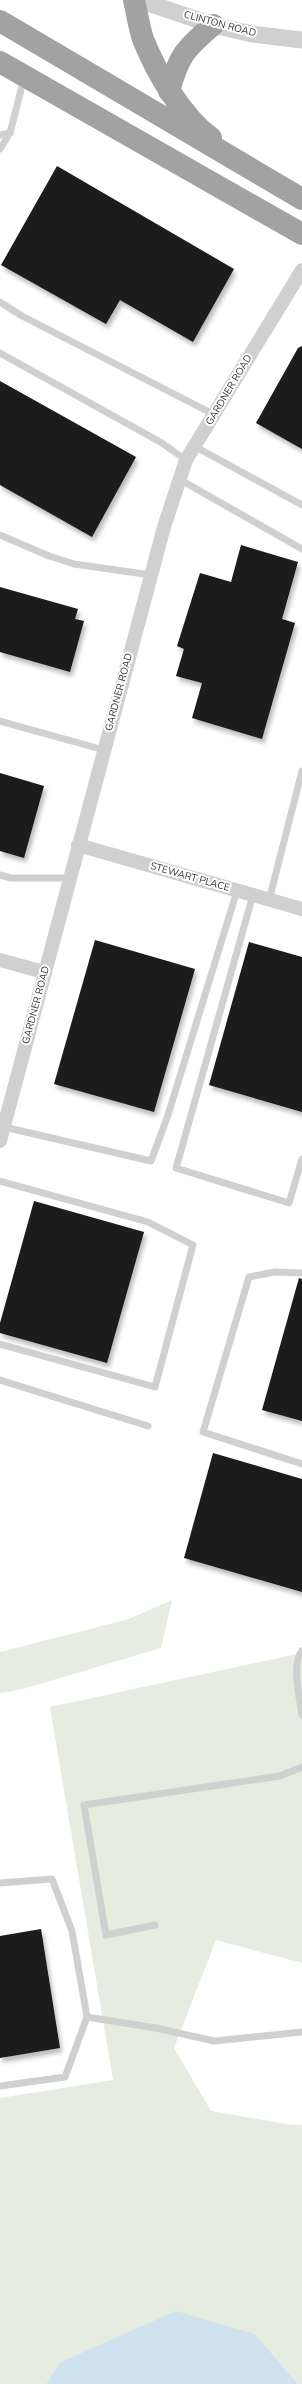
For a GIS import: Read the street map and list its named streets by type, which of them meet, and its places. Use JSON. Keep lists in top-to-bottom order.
{
  "streets": {
    "street": ["CLINTON ROAD", "GARDNER ROAD", "STEWART PLACE"]
  },
  "crossings": [
    ["GARDNER ROAD", "STEWART PLACE"]
  ]
}
